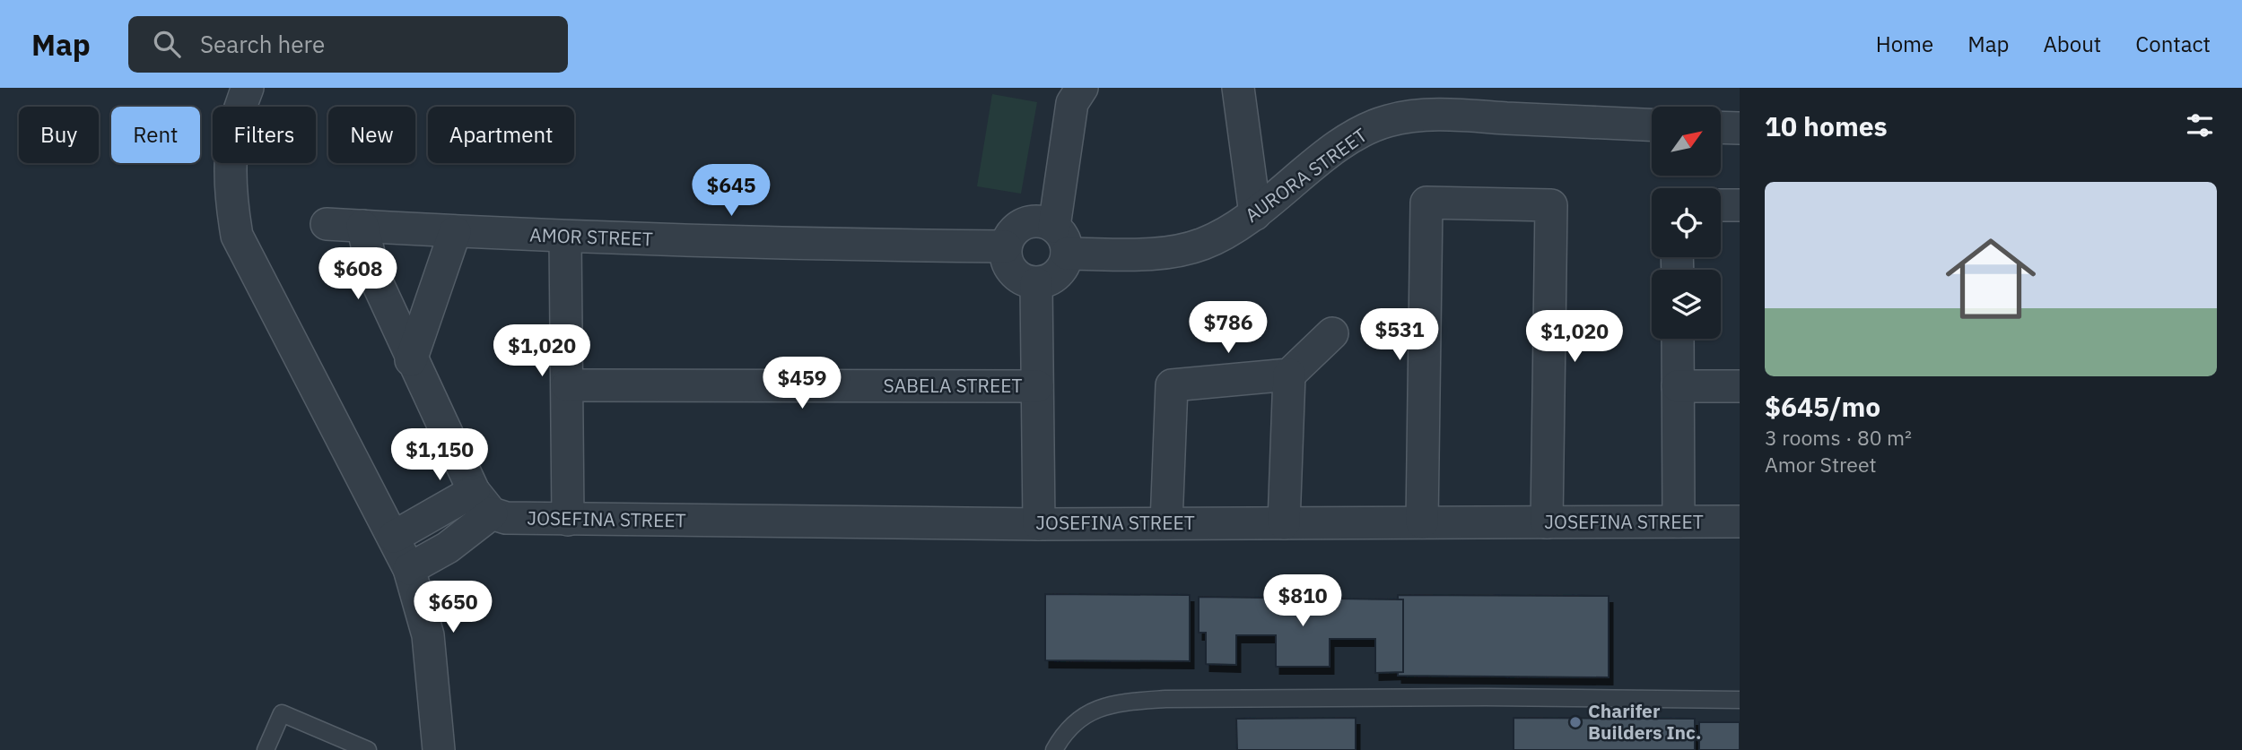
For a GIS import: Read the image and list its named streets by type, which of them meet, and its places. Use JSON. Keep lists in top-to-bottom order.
{
  "streets": {
    "street": [
      "AURORA STREET",
      "AMOR STREET",
      "SABELA STREET",
      "JOSEFINA STREET"
    ]
  },
  "crossings": [
    ["AURORA STREET", "AMOR STREET"]
  ],
  "places": ["Charifer Builders Inc."],
  "north": "top right",
  "page": {
    "header": "Map",
    "search": "Search here",
    "nav": [
      "Home",
      "Map",
      "About",
      "Contact"
    ],
    "heading": "10 homes",
    "chip": [
      "Buy",
      "Rent",
      "Filters",
      "New",
      "Apartment"
    ],
    "list": [
      {
        "name": "$645/mo",
        "note": "3 rooms · 80 m² · Amor Street"
      }
    ],
    "price": [
      "$645",
      "$608",
      "$786",
      "$531",
      "$1,020",
      "$1,020",
      "$459",
      "$1,150",
      "$810",
      "$650"
    ]
  }
}
